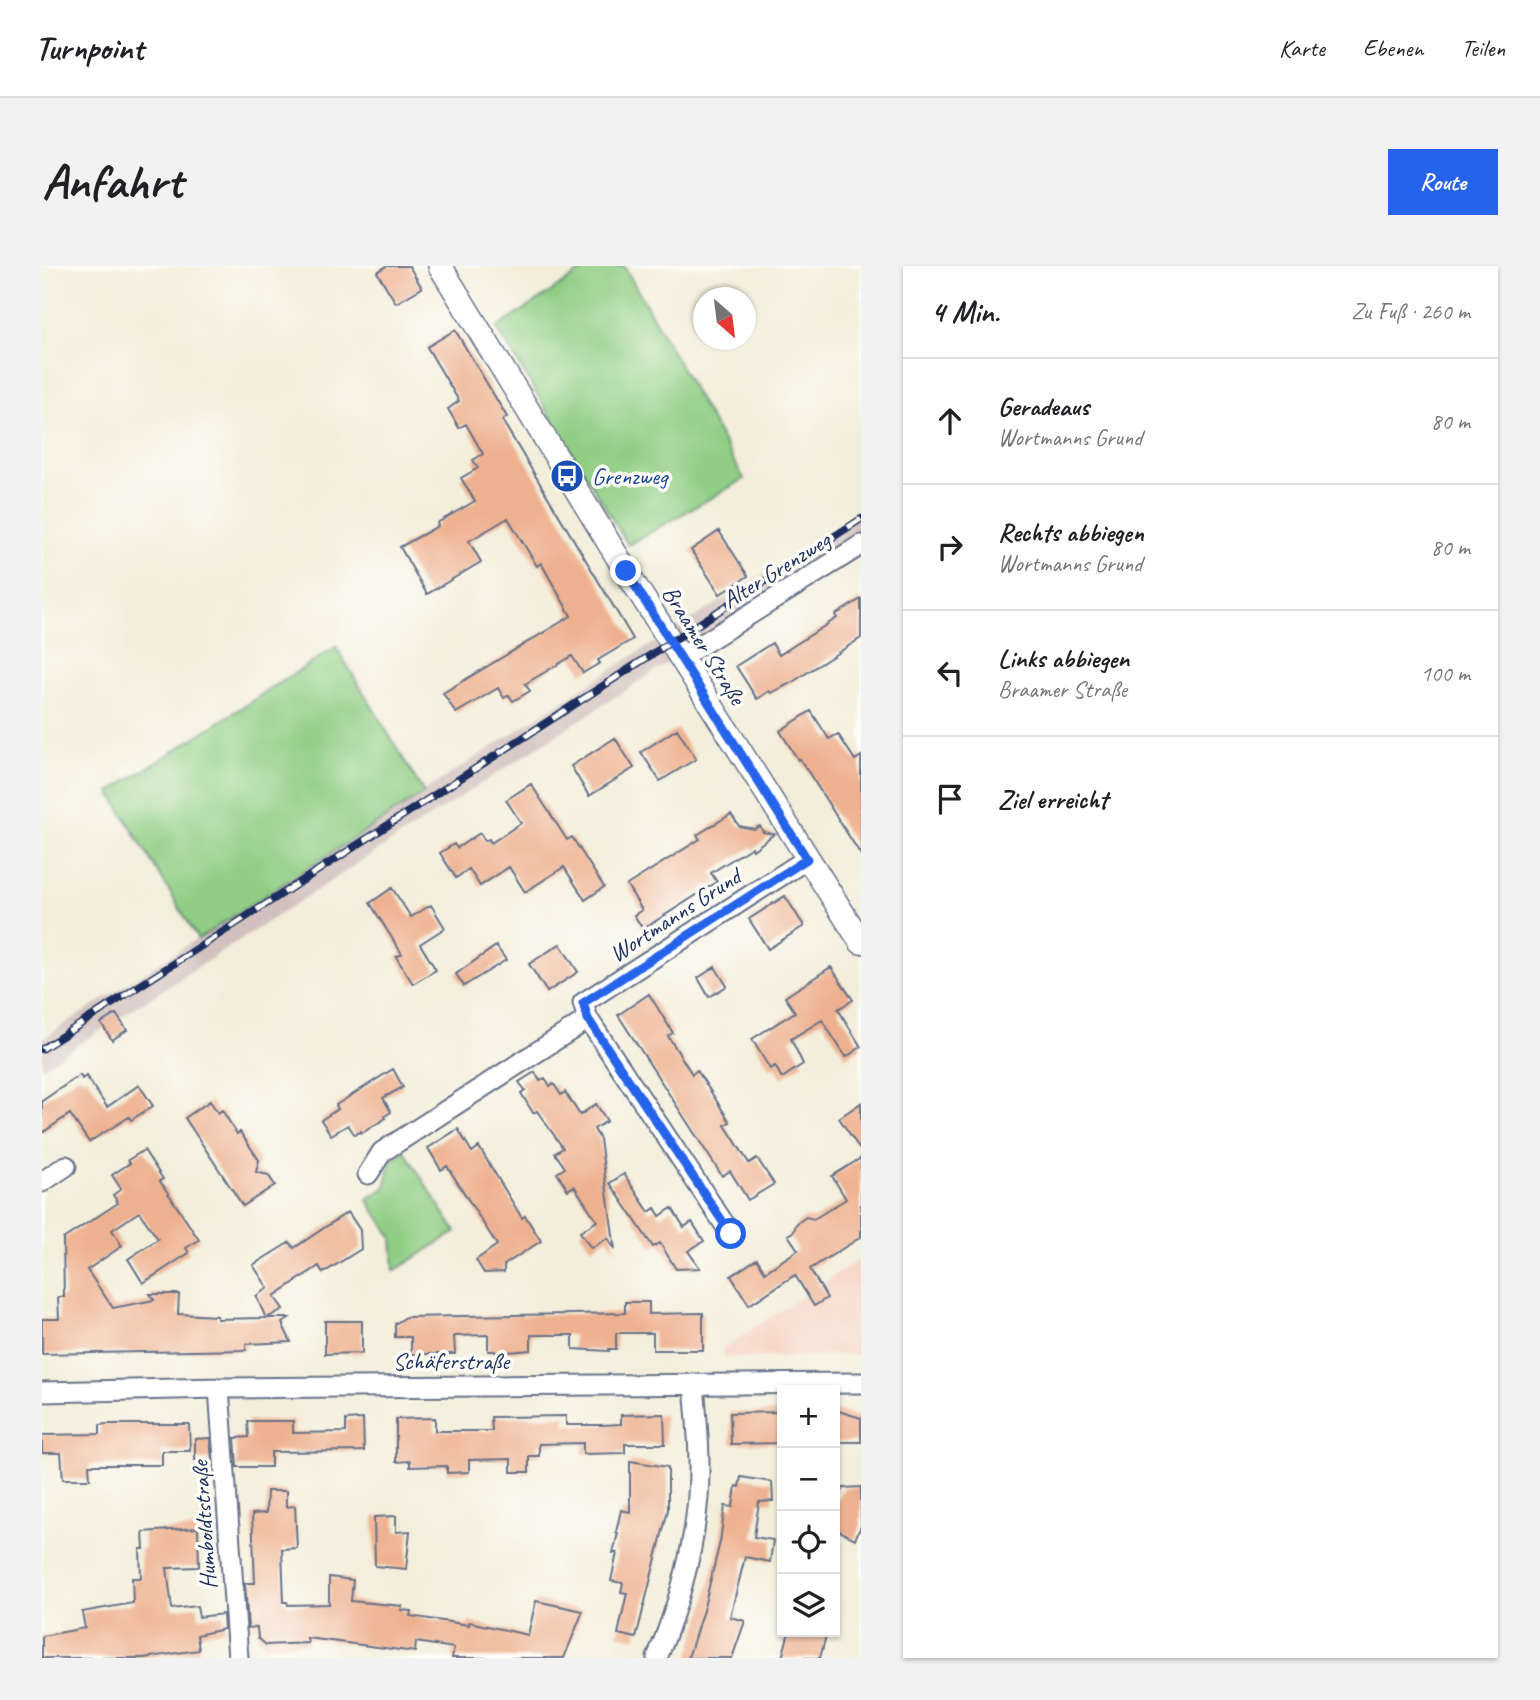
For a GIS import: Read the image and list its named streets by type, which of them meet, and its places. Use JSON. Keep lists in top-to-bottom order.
{
  "streets": {
    "street": [
      "Alter Grenzweg",
      "Braamer Straße",
      "Wortmanns Grund",
      "Schäferstraße",
      "Humboldtstraße"
    ]
  },
  "crossings": [
    ["Alter Grenzweg", "Braamer Straße"],
    ["Braamer Straße", "Wortmanns Grund"],
    ["Schäferstraße", "Humboldtstraße"]
  ],
  "places": {
    "bus stop": ["Grenzweg"]
  },
  "north": "bottom right",
  "page": {
    "header": "Turnpoint",
    "nav": ["Karte", "Ebenen", "Teilen"],
    "buttons": "Route",
    "title": "Anfahrt",
    "heading": ["4 Min.", "Zu Fuß · 260 m"],
    "list": [
      ["Geradeaus", "Wortmanns Grund", "80 m"],
      ["Rechts abbiegen", "Wortmanns Grund", "80 m"],
      ["Links abbiegen", "Braamer Straße", "100 m"],
      "Ziel erreicht"
    ],
    "map_buttons": ["+", "−"]
  }
}
